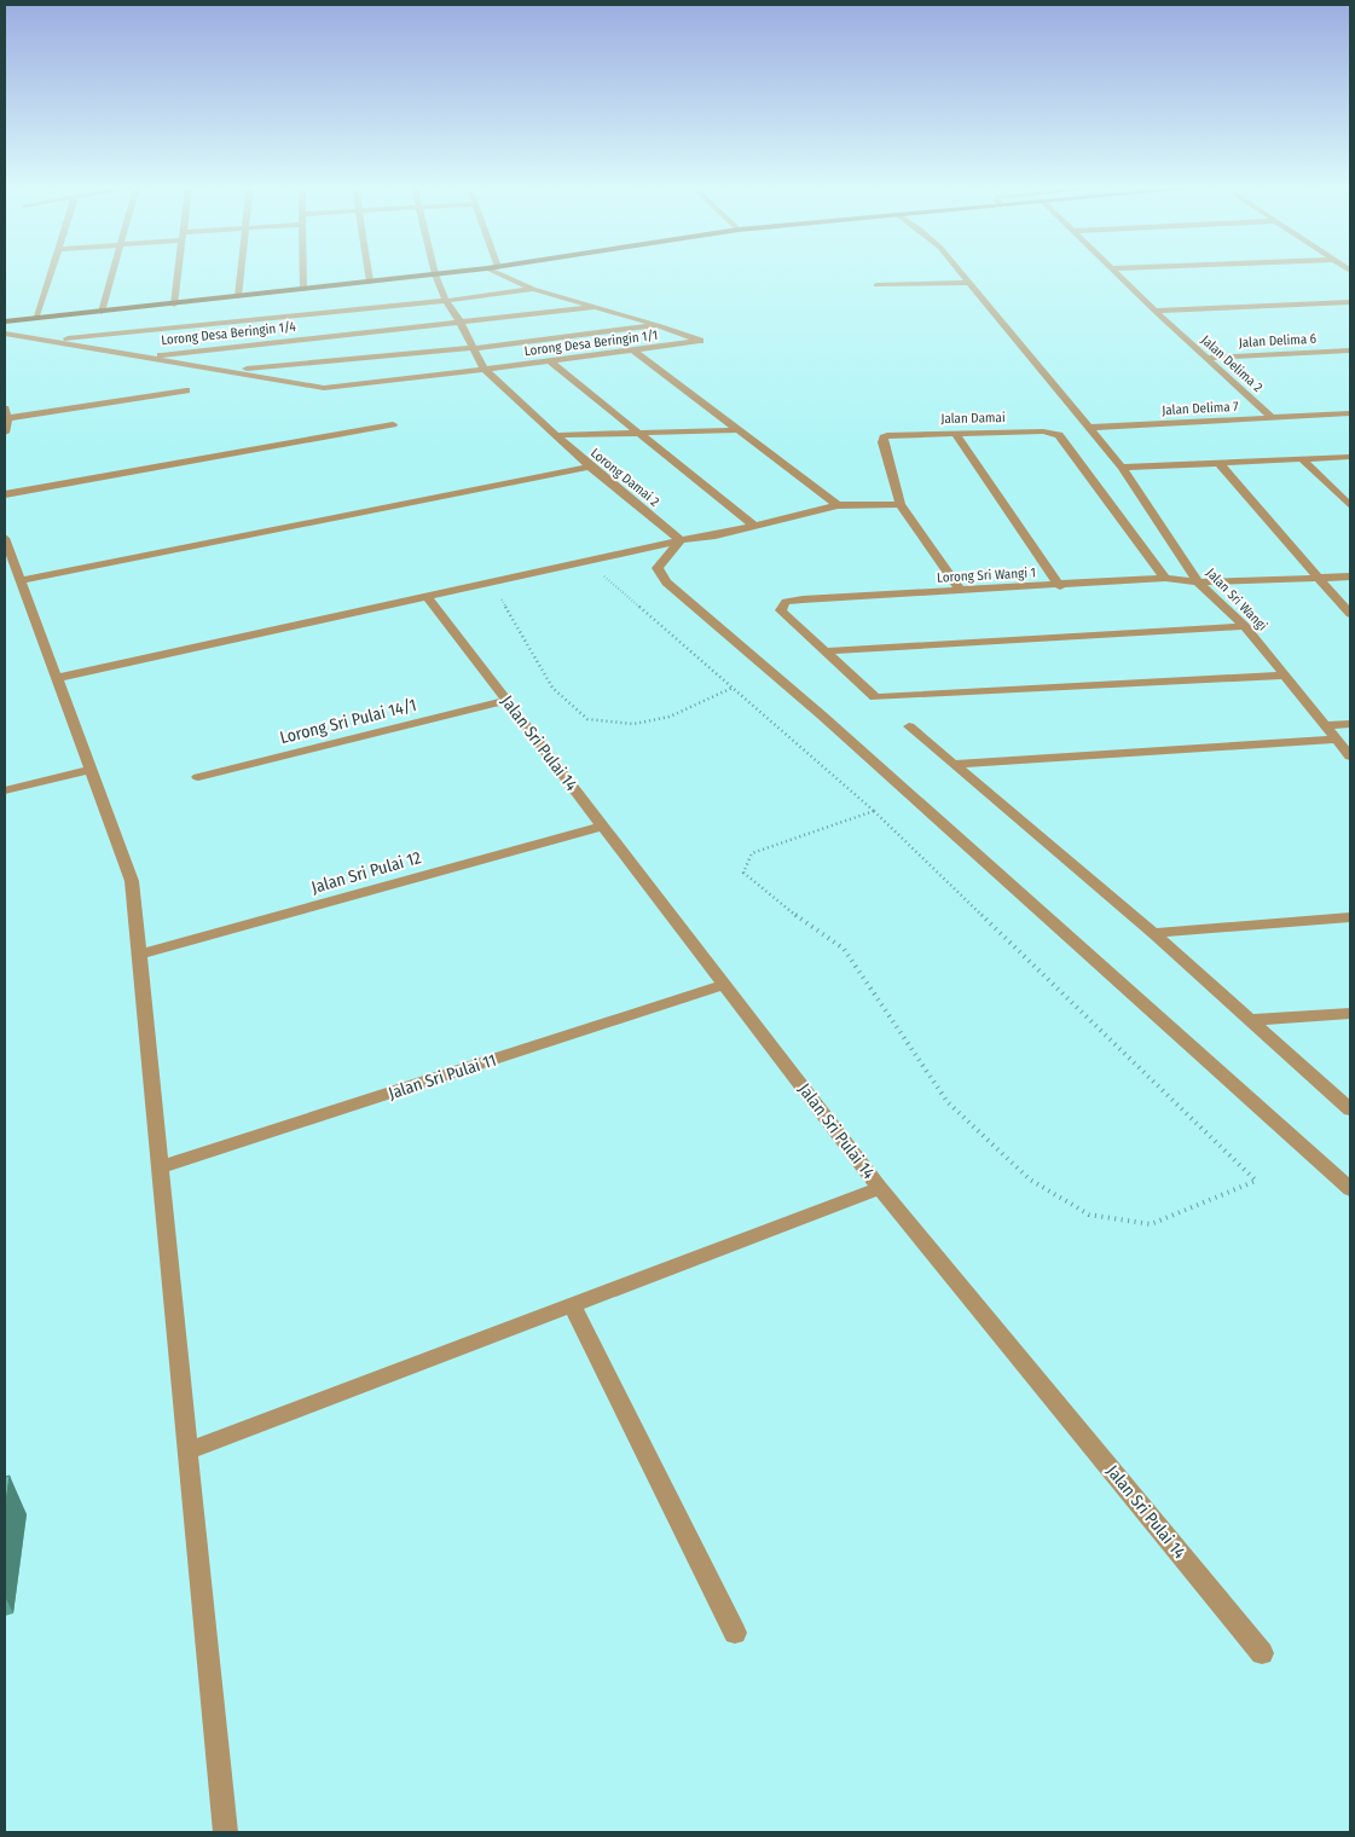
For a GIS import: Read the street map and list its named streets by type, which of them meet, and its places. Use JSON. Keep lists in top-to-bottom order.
{
  "streets": {
    "street": [
      "Lorong Desa Beringin 1/4",
      "Jalan Delima 6",
      "Lorong Desa Beringin 1/1",
      "Jalan Delima 2",
      "Jalan Delima 7",
      "Jalan Damai",
      "Lorong Damai 2",
      "Lorong Sri Wangi 1",
      "Jalan Sri Wangi",
      "Lorong Sri Pulai 14/1",
      "Jalan Sri Pulai 14",
      "Jalan Sri Pulai 12",
      "Jalan Sri Pulai 11"
    ]
  },
  "crossings": [
    ["Lorong Desa Beringin 1/4", "Lorong Desa Beringin 1/1"],
    ["Lorong Desa Beringin 1/4", "Lorong Damai 2"],
    ["Jalan Delima 6", "Jalan Delima 2"],
    ["Lorong Desa Beringin 1/1", "Lorong Damai 2"],
    ["Jalan Delima 2", "Jalan Delima 7"],
    ["Jalan Delima 7", "Jalan Sri Wangi"],
    ["Jalan Damai", "Lorong Sri Wangi 1"],
    ["Lorong Sri Wangi 1", "Jalan Sri Wangi"],
    ["Lorong Sri Pulai 14/1", "Jalan Sri Pulai 14"],
    ["Jalan Sri Pulai 14", "Jalan Sri Pulai 12"],
    ["Jalan Sri Pulai 14", "Jalan Sri Pulai 11"]
  ]
}
